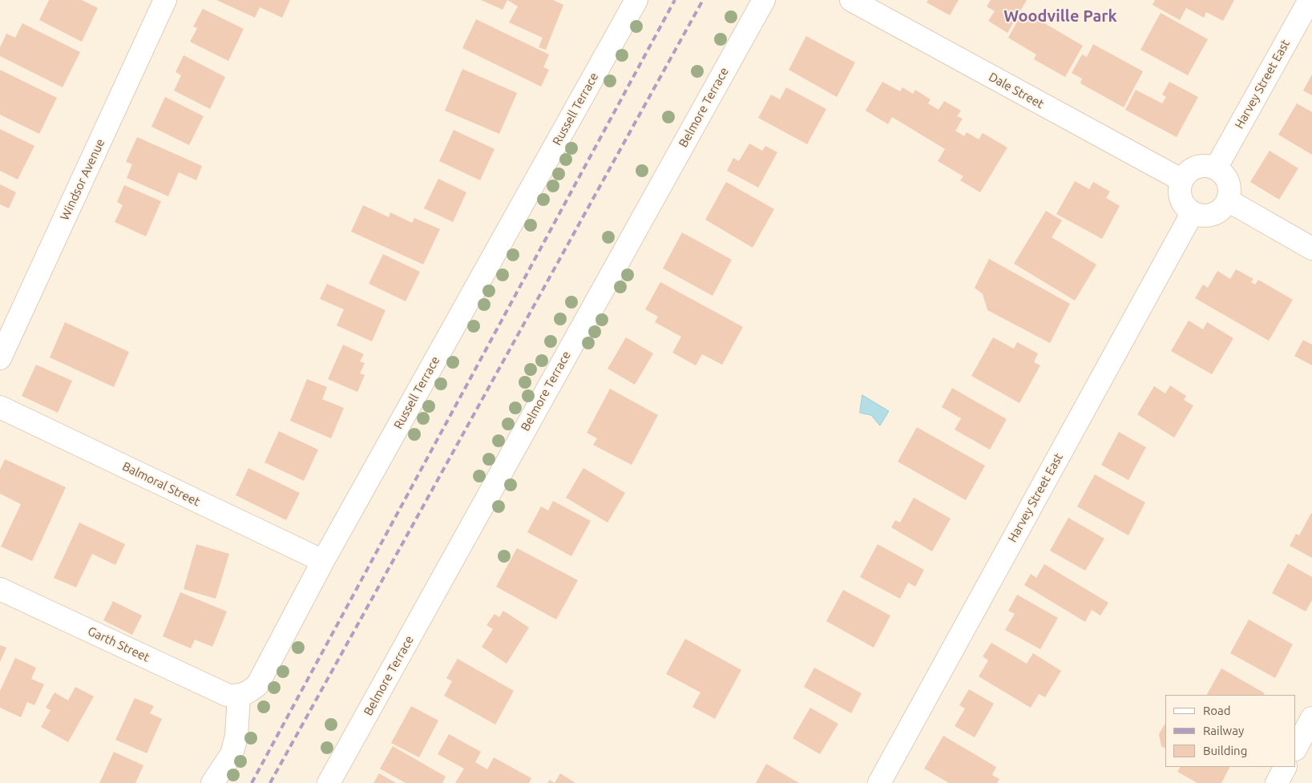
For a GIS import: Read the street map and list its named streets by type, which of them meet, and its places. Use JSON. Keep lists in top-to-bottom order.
{
  "streets": {
    "street": [
      "Harvey Street East",
      "Dale Street",
      "Belmore Terrace",
      "Russell Terrace",
      "Windsor Avenue",
      "Balmoral Street",
      "Garth Street"
    ]
  },
  "crossings": [
    ["Harvey Street East", "Dale Street"],
    ["Russell Terrace", "Balmoral Street"],
    ["Russell Terrace", "Garth Street"]
  ],
  "districts": ["Woodville Park"],
  "legend": ["Road", "Railway", "Building"]
}
